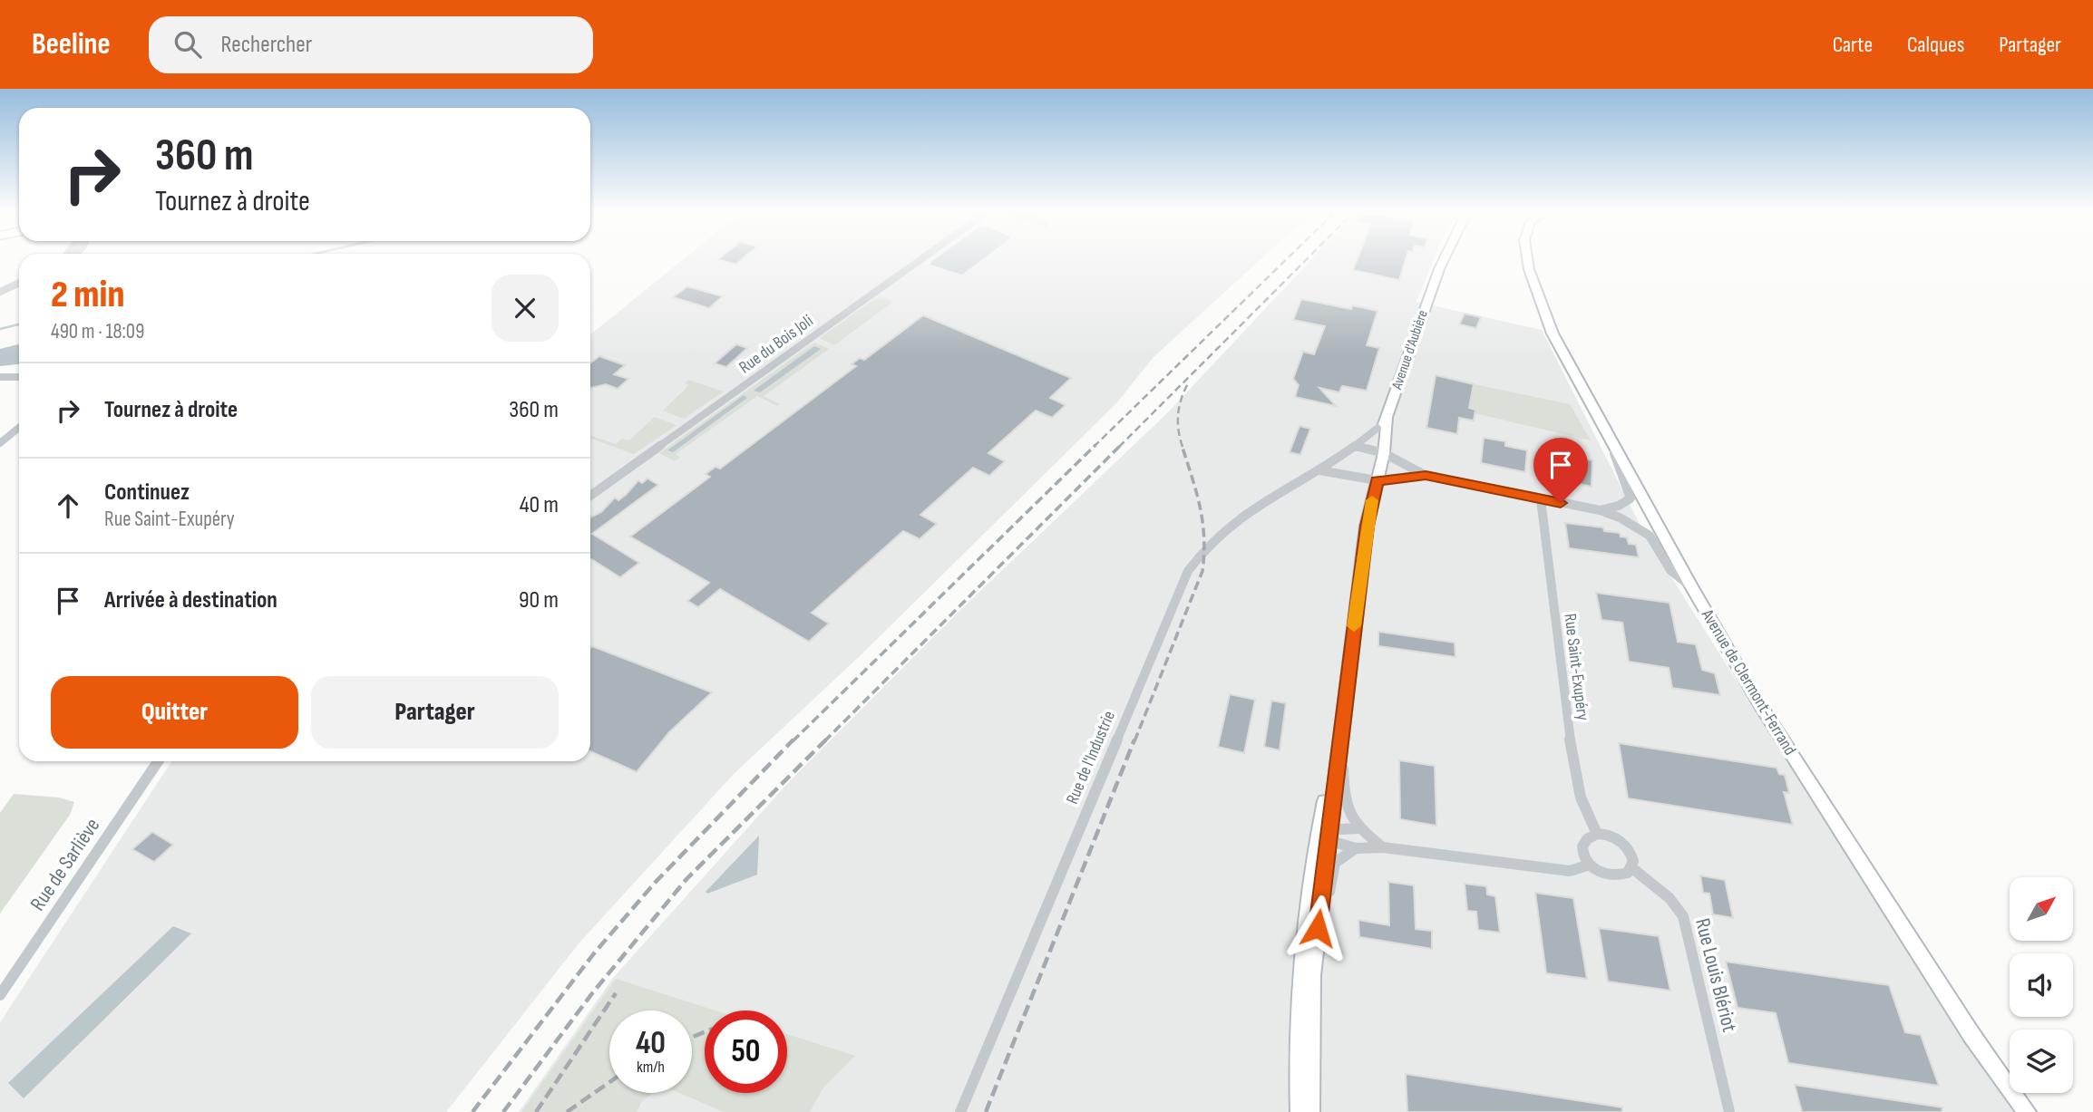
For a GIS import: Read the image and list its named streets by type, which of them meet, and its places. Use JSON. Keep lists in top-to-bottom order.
{
  "streets": {
    "main road": ["Avenue d'Aubière", "Avenue de Clermont-Ferrand"],
    "street": [
      "Rue du Bois Joli",
      "Rue Saint-Exupéry",
      "Rue de l'Industrie",
      "Rue de Sarliève",
      "Rue Louis Blériot"
    ]
  },
  "crossings": [
    ["Avenue d'Aubière", "Rue de l'Industrie"],
    ["Rue Saint-Exupéry", "Rue Louis Blériot"]
  ],
  "north": "top right",
  "page": {
    "header": "Beeline",
    "search": "Rechercher",
    "nav": ["Carte", "Calques", "Partager"],
    "turn": ["360 m", "Tournez à droite"],
    "heading": ["2 min", "490 m · 18:09"],
    "list": [
      {
        "name": "Tournez à droite",
        "value": "360 m"
      },
      {
        "name": "Continuez",
        "note": "Rue Saint-Exupéry",
        "value": "40 m"
      },
      {
        "name": "Arrivée à destination",
        "value": "90 m"
      }
    ],
    "buttons": ["Quitter", "Partager"],
    "speed": "40 km/h",
    "limit": "50"
  }
}
